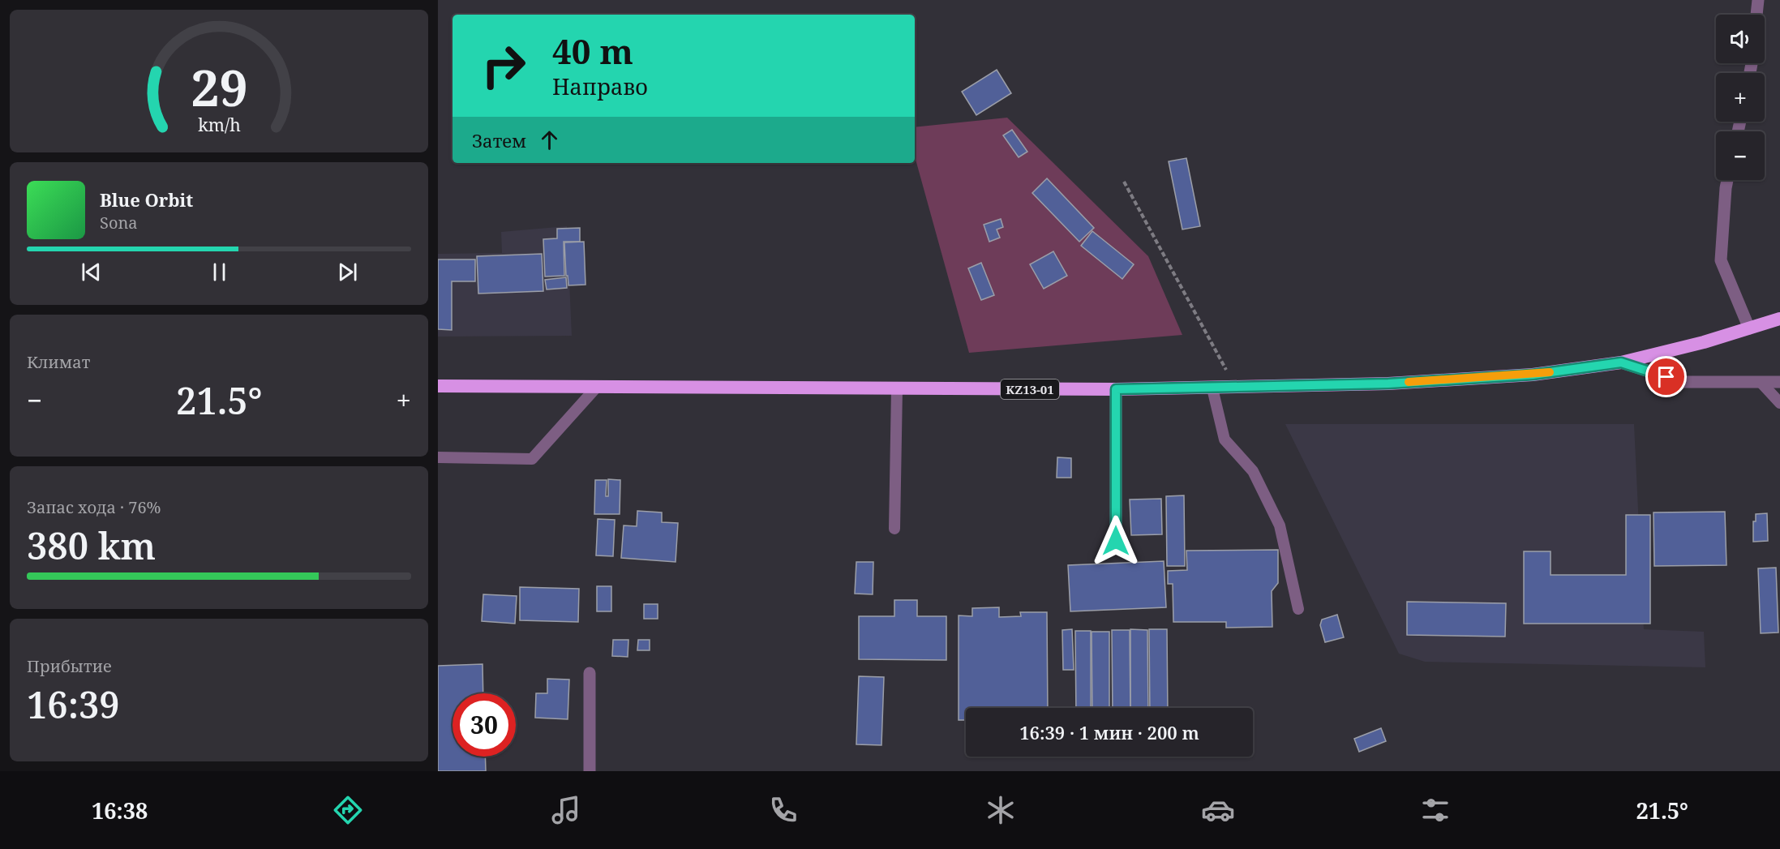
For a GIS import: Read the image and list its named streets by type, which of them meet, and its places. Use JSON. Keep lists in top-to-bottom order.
{
  "streets": {
    "highway": ["KZ13-01"]
  },
  "page": {
    "map_buttons": ["+", "−"],
    "turn": ["40 m", "Направо"],
    "then": "Затем",
    "song": ["Blue Orbit", "Sona"],
    "tile": [
      "Климат",
      ["Запас хода · 76%", "380 km"],
      ["Прибытие", "16:39"]
    ],
    "heat": ["−", "21.5°", "+"],
    "limit": "30",
    "trip": "16:39 · 1 мин · 200 m",
    "tabs": ["16:38", "21.5°"],
    "gauge": ["29", "km/h"]
  }
}
